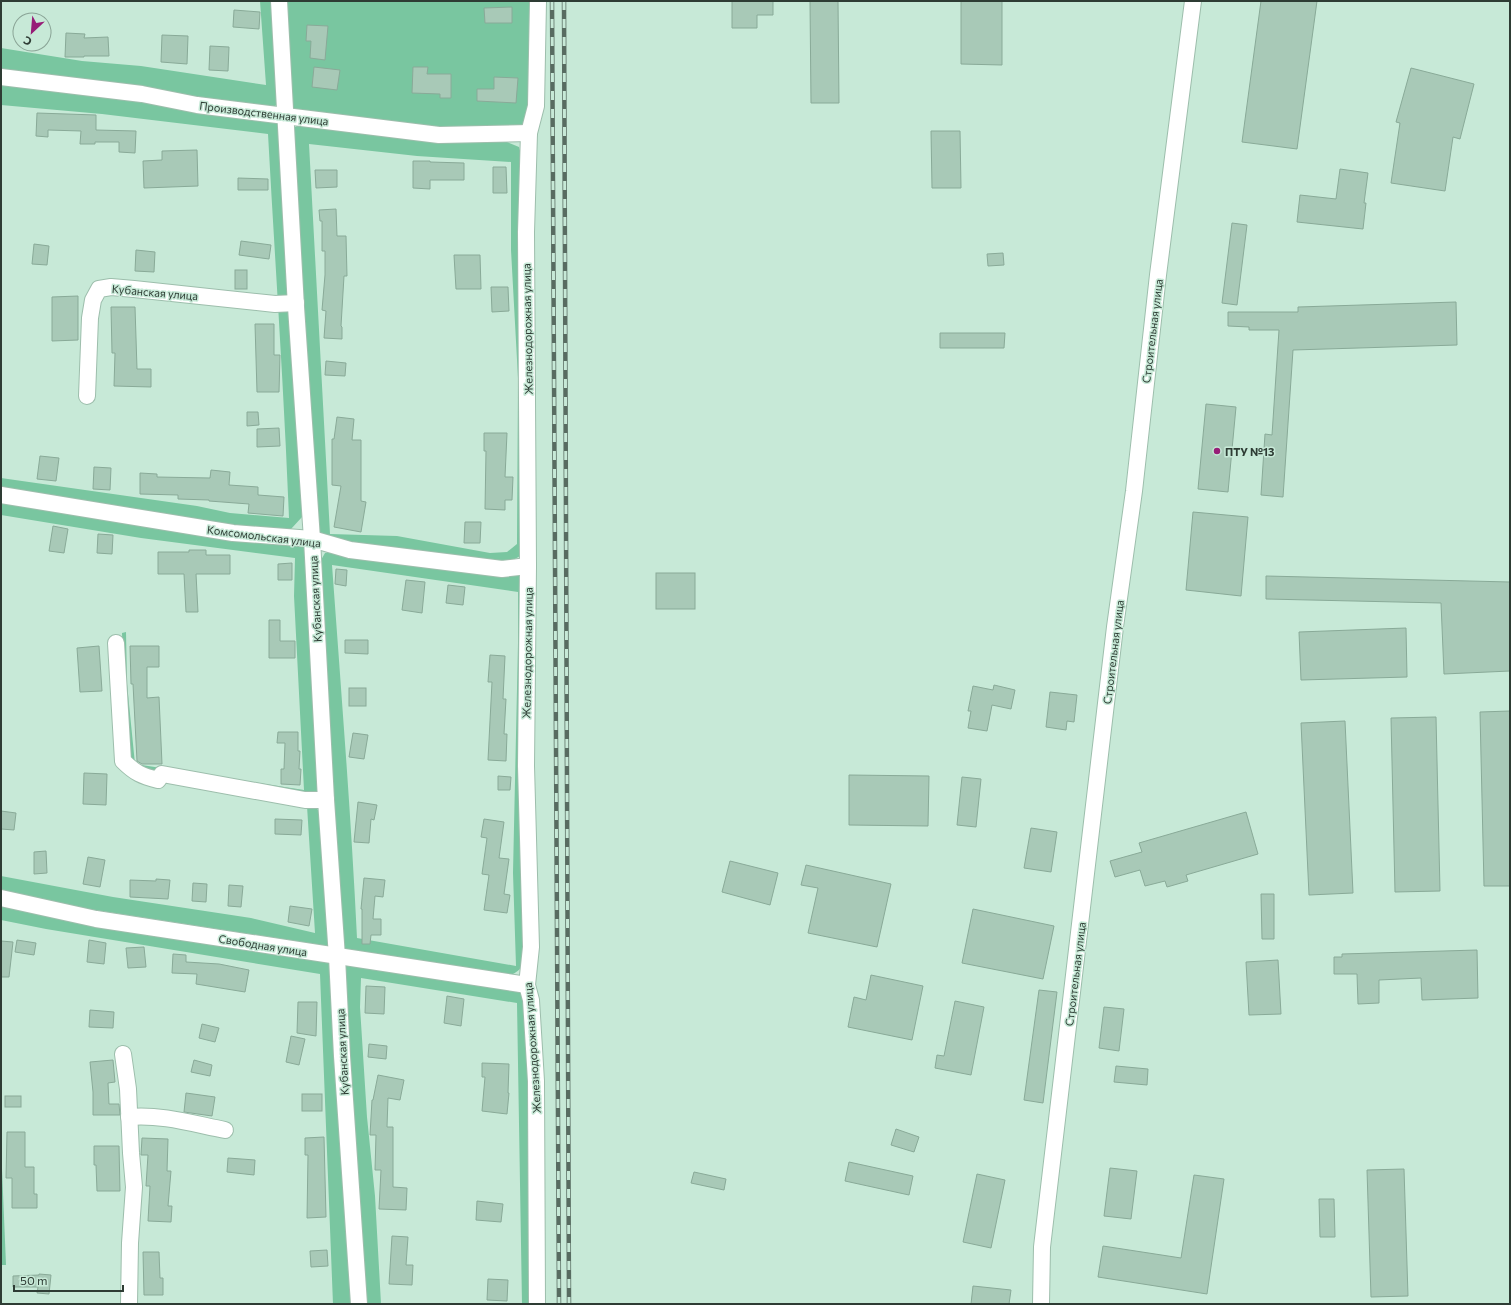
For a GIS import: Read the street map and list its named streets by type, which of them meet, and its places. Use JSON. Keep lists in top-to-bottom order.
{
  "streets": {
    "street": [
      "Производственная улица",
      "Кубанская улица",
      "Железнодорожная улица",
      "Строительная улица",
      "Комсомольская улица",
      "Свободная улица"
    ]
  },
  "crossings": [
    ["Производственная улица", "Кубанская улица"],
    ["Производственная улица", "Железнодорожная улица"],
    ["Кубанская улица", "Комсомольская улица"],
    ["Кубанская улица", "Свободная улица"],
    ["Железнодорожная улица", "Комсомольская улица"],
    ["Железнодорожная улица", "Свободная улица"]
  ],
  "places": ["ПТУ №13"],
  "scale_bar": "50 m",
  "north": "bottom left"
}
